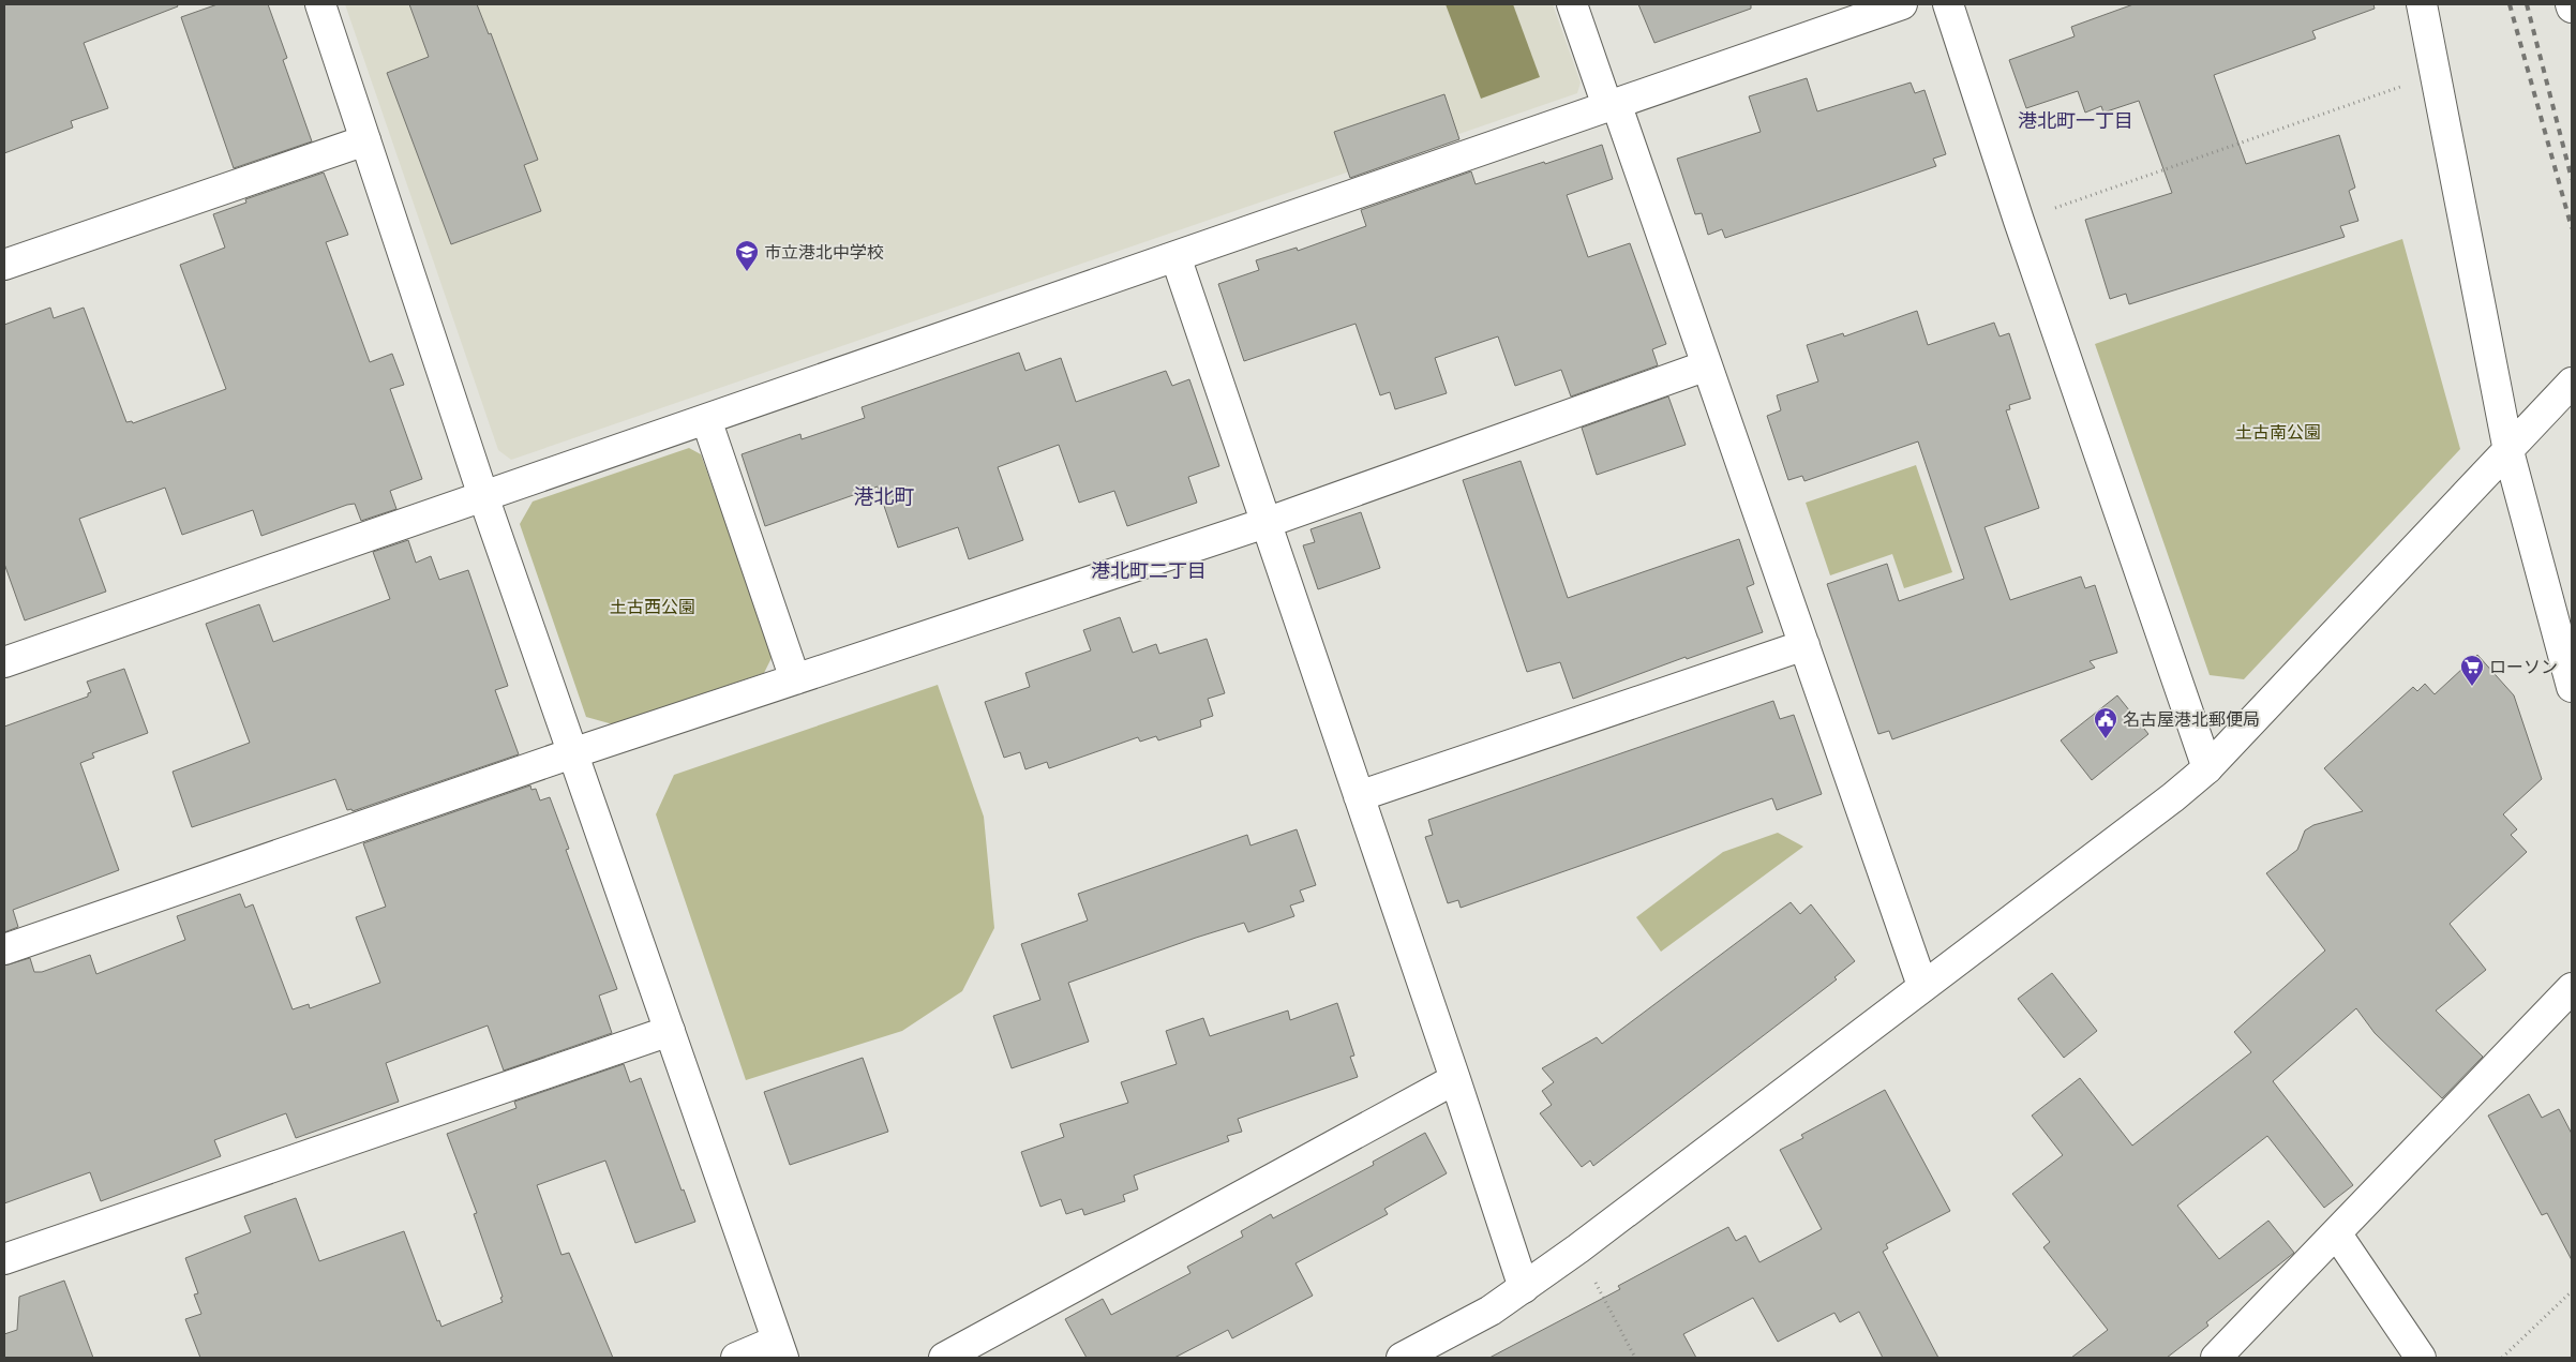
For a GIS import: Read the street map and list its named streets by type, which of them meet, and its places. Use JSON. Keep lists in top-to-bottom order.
{
  "districts": ["港北町一丁目", "港北町", "港北町二丁目"],
  "parks": ["土古南公園", "土古西公園"],
  "places": {
    "school or university": ["市立港北中学校"],
    "supermarket": ["ローソン"],
    "public building": ["名古屋港北郵便局"]
  }
}
